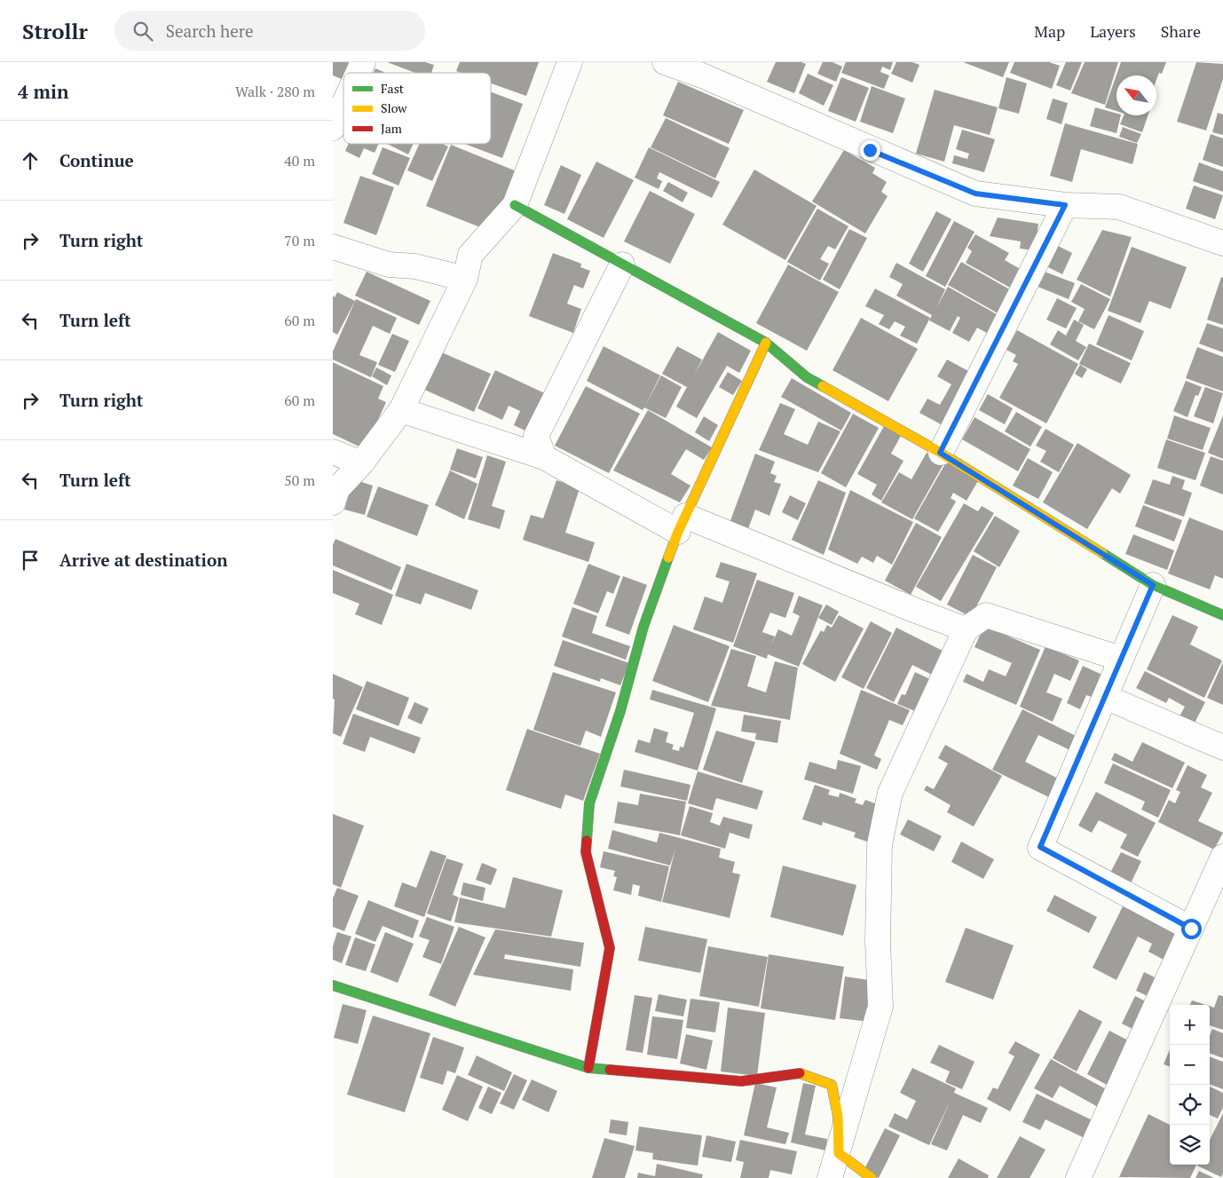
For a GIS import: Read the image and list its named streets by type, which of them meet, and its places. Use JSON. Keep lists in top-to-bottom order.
{
  "legend": ["Fast", "Slow", "Jam"],
  "north": "top left",
  "page": {
    "header": "Strollr",
    "search": "Search here",
    "nav": ["Map", "Layers", "Share"],
    "heading": ["4 min", "Walk · 280 m"],
    "list": [
      ["Continue", "40 m"],
      ["Turn right", "70 m"],
      ["Turn left", "60 m"],
      ["Turn right", "60 m"],
      ["Turn left", "50 m"],
      "Arrive at destination"
    ],
    "map_buttons": ["+", "−"]
  }
}
